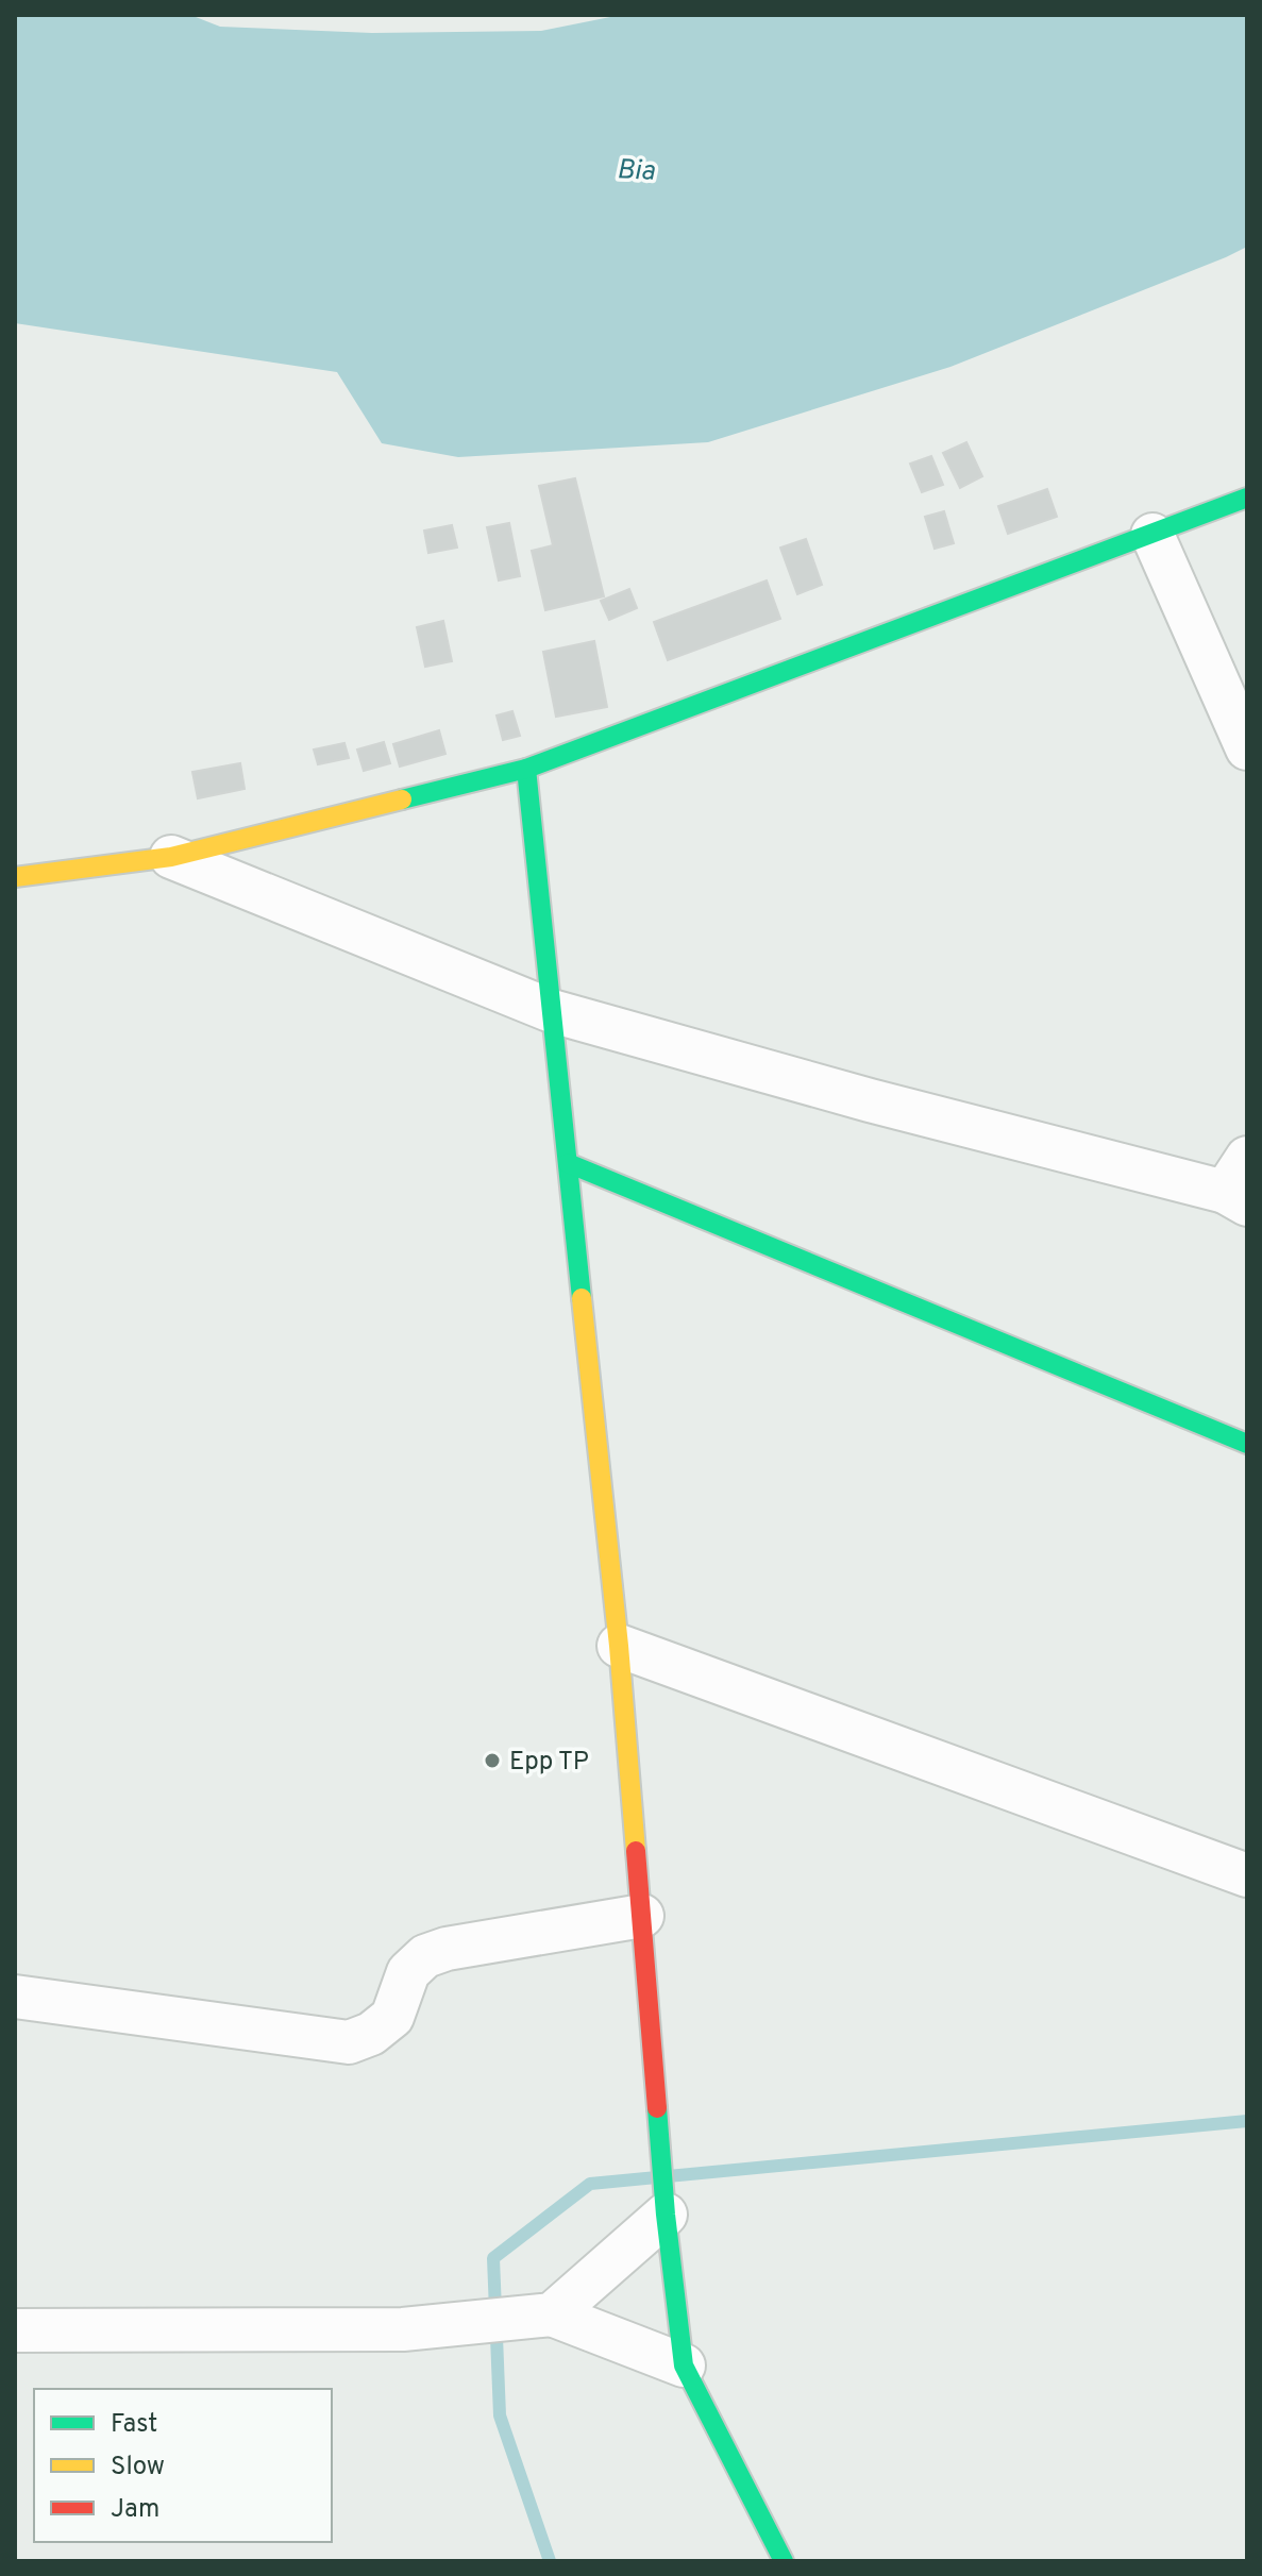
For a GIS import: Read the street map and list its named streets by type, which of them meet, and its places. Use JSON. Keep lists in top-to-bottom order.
{
  "water": ["Bia"],
  "places": ["Epp TP"],
  "legend": ["Fast", "Slow", "Jam"]
}
